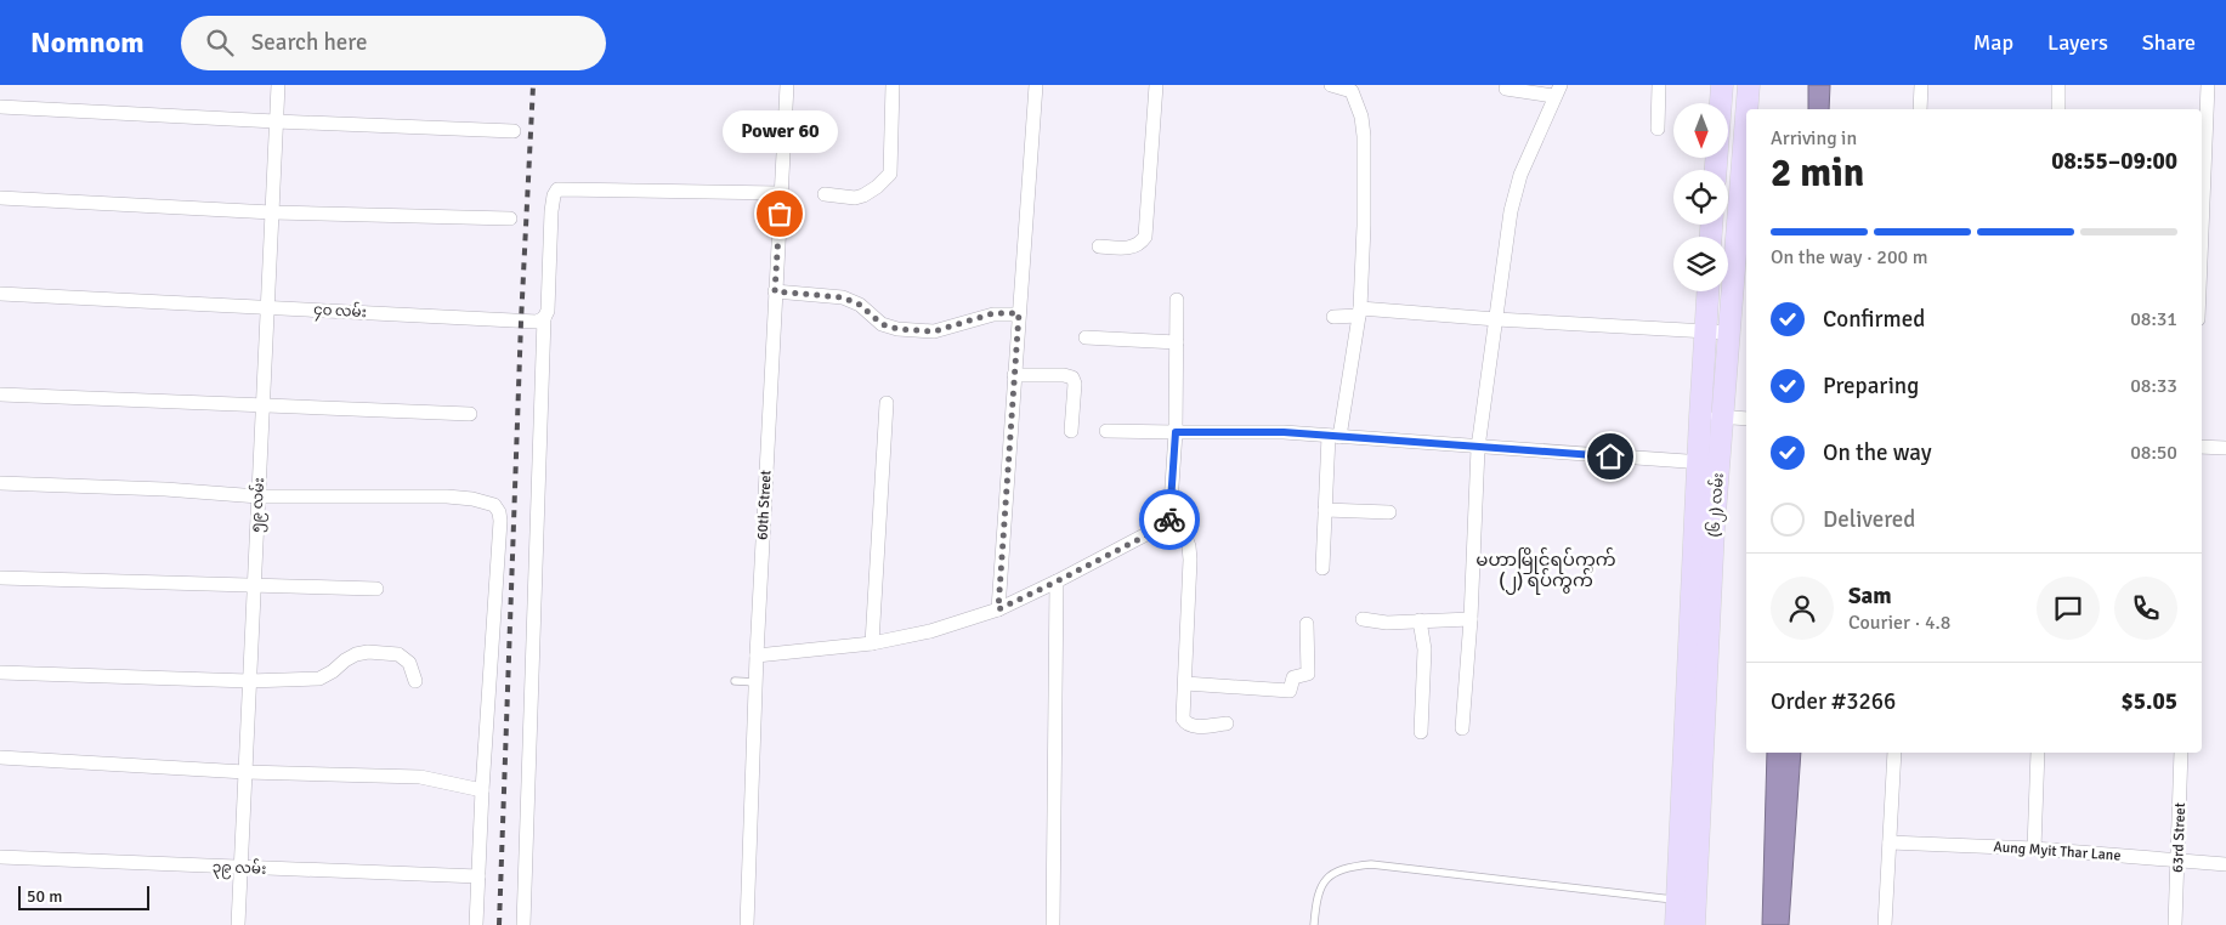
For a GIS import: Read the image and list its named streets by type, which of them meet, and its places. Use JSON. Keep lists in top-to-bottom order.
{
  "streets": {
    "main road": ["(၆၂) လမ်း"],
    "street": [
      "၄၀ လမ်း",
      "၅၉ လမ်း",
      "60th Street",
      "63rd Street",
      "Aung Myit Thar Lane",
      "၃၉ လမ်း"
    ]
  },
  "crossings": [
    ["၄၀ လမ်း", "၅၉ လမ်း"],
    ["၅၉ လမ်း", "၃၉ လမ်း"],
    ["63rd Street", "Aung Myit Thar Lane"]
  ],
  "districts": ["မဟာမြိုင်ရပ်ကွက် (၂) ရပ်ကွက်"],
  "places": ["Power 60"],
  "scale_bar": "50 m",
  "north": "bottom",
  "page": {
    "header": "Nomnom",
    "search": "Search here",
    "nav": ["Map", "Layers", "Share"],
    "heading": ["2 min", "Arriving in", "08:55–09:00"],
    "panel": [
      "Sam",
      "Courier · 4.8",
      "Order #3266",
      "$5.05"
    ],
    "bubble": "Power 60",
    "bar": "On the way · 200 m",
    "list": [
      ["Confirmed", "08:31"],
      ["Preparing", "08:33"],
      ["On the way", "08:50"],
      "Delivered"
    ],
    "scale": "50 m"
  }
}
